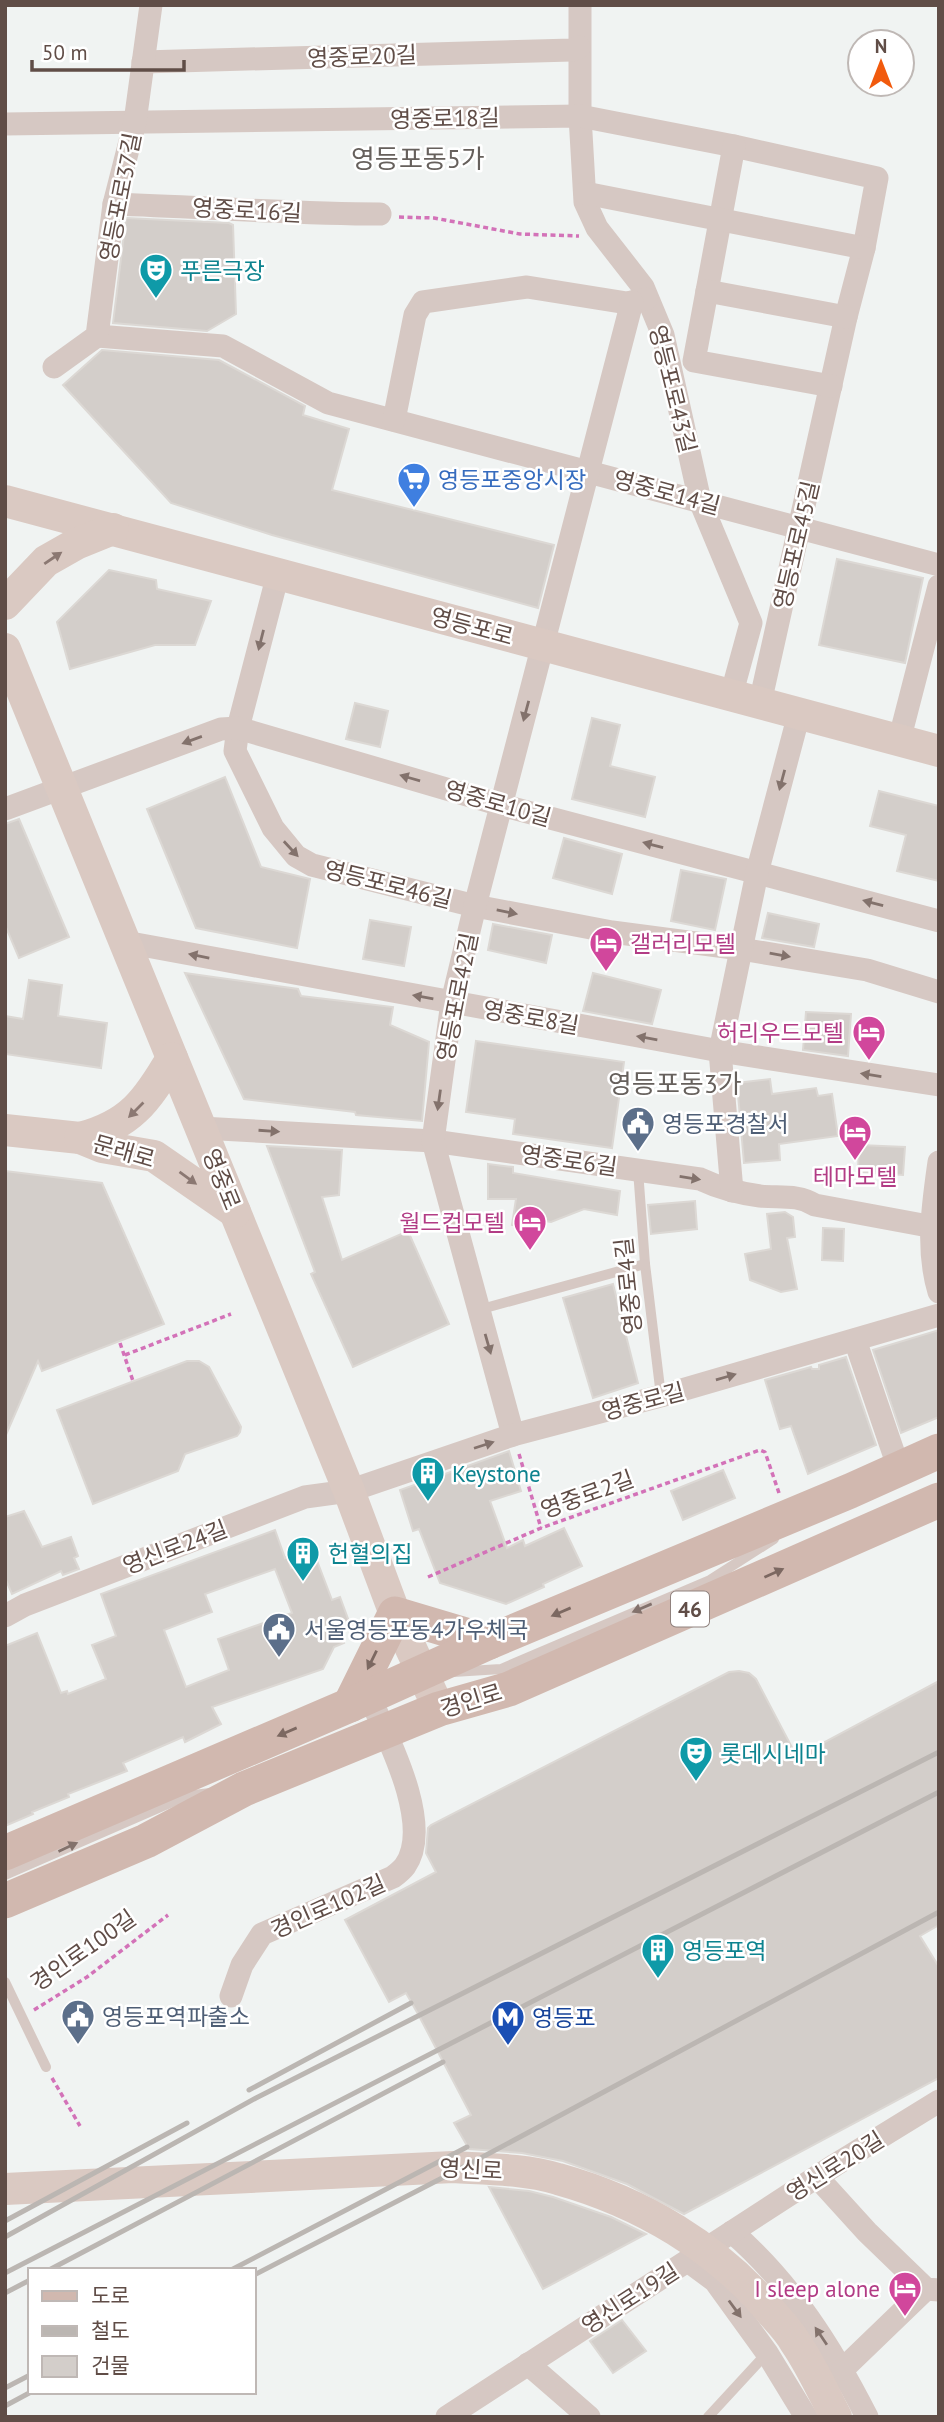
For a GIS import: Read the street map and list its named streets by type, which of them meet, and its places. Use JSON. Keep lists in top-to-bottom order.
{
  "streets": {
    "main road": [
      "영등포로",
      "문래로",
      "영중로",
      "46",
      "경인로",
      "영신로"
    ],
    "street": [
      "영중로20길",
      "영중로18길",
      "영등포로37길",
      "영중로16길",
      "영등포로43길",
      "영중로14길",
      "영등포로45길",
      "영중로10길",
      "영등포로46길",
      "영등포로42길",
      "영중로8길",
      "영중로6길",
      "영중로길",
      "영신로24길",
      "경인로102길",
      "영신로20길",
      "영신로19길"
    ],
    "lane": ["영중로4길", "경인로100길"],
    "path": ["영중로2길"]
  },
  "crossings": [
    ["영중로20길", "영등포로37길"],
    ["영중로20길", "영등포로43길"],
    ["영중로18길", "영등포로37길"],
    ["영중로18길", "영등포로43길"],
    ["영중로18길", "영등포로45길"],
    ["영등포로37길", "영중로16길"],
    ["영등포로37길", "영중로14길"],
    ["영등포로43길", "영중로14길"],
    ["영등포로43길", "영등포로45길"],
    ["영등포로43길", "영등포로"],
    ["영등포로43길", "영등포로42길"],
    ["영중로14길", "영등포로45길"],
    ["영중로14길", "영등포로42길"],
    ["영등포로45길", "영등포로"],
    ["영등포로", "영등포로46길"],
    ["영등포로", "영등포로42길"],
    ["영중로10길", "영등포로46길"],
    ["영중로10길", "영등포로42길"],
    ["영중로10길", "영중로"],
    ["영등포로46길", "영등포로42길"],
    ["영등포로42길", "영중로8길"],
    ["영등포로42길", "영중로6길"],
    ["영등포로42길", "영중로길"],
    ["영중로8길", "영중로"],
    ["문래로", "영중로"],
    ["영중로6길", "영중로"],
    ["영중로6길", "영중로4길"],
    ["영중로", "영중로길"],
    ["영중로", "영신로24길"],
    ["영중로", "경인로"],
    ["영중로4길", "영중로길"],
    ["영중로길", "영신로24길"],
    ["경인로", "경인로102길"],
    ["영신로20길", "영신로19길"]
  ],
  "one_way": [
    "영중로10길",
    "영등포로46길",
    "영등포로42길",
    "영중로8길",
    "영중로6길",
    "영중로길"
  ],
  "districts": ["영등포동5가", "영등포동3가"],
  "places": {
    "theatre": ["푸른극장", "롯데시네마"],
    "supermarket": ["영등포중앙시장"],
    "hotel": [
      "갤러리모텔",
      "허리우드모텔",
      "테마모텔",
      "월드컵모텔",
      "I sleep alone"
    ],
    "public building": ["영등포경찰서", "서울영등포동4가우체국", "영등포역파출소"],
    "building": ["Keystone", "헌혈의집", "영등포역"],
    "metro station": ["영등포"]
  },
  "legend": ["도로", "철도", "건물"],
  "scale_bar": "50 m",
  "north": "top"
}
